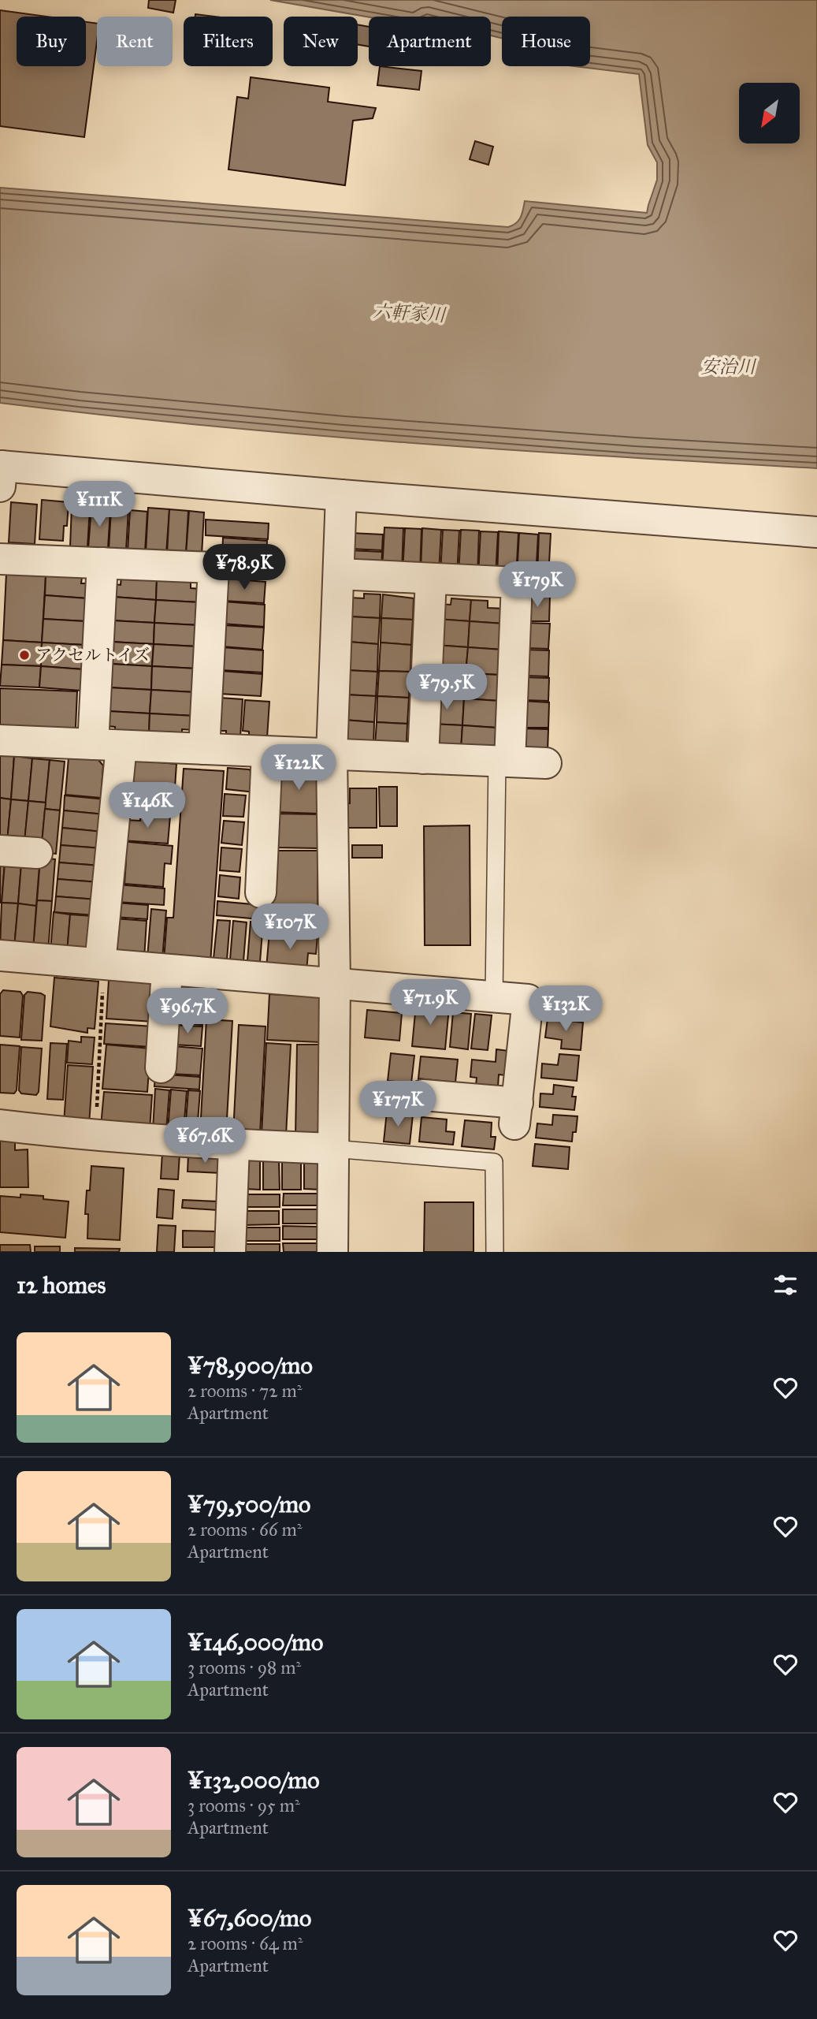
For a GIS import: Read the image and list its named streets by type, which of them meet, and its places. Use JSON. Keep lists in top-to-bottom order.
{
  "water": ["六軒家川", "安治川"],
  "places": ["アクセルトイズ"],
  "north": "bottom left",
  "page": {
    "chip": [
      "Buy",
      "Rent",
      "Filters",
      "New",
      "Apartment",
      "House"
    ],
    "price": [
      "¥111K",
      "¥78.9K",
      "¥179K",
      "¥79.5K",
      "¥122K",
      "¥146K",
      "¥107K",
      "¥71.9K",
      "¥132K",
      "¥96.7K",
      "¥177K",
      "¥67.6K"
    ],
    "heading": "12 homes",
    "list": [
      {
        "name": "¥78,900/mo",
        "note": "2 rooms · 72 m² · Apartment"
      },
      {
        "name": "¥79,500/mo",
        "note": "2 rooms · 66 m² · Apartment"
      },
      {
        "name": "¥146,000/mo",
        "note": "3 rooms · 98 m² · Apartment"
      },
      {
        "name": "¥132,000/mo",
        "note": "3 rooms · 95 m² · Apartment"
      },
      {
        "name": "¥67,600/mo",
        "note": "2 rooms · 64 m² · Apartment"
      }
    ]
  }
}
